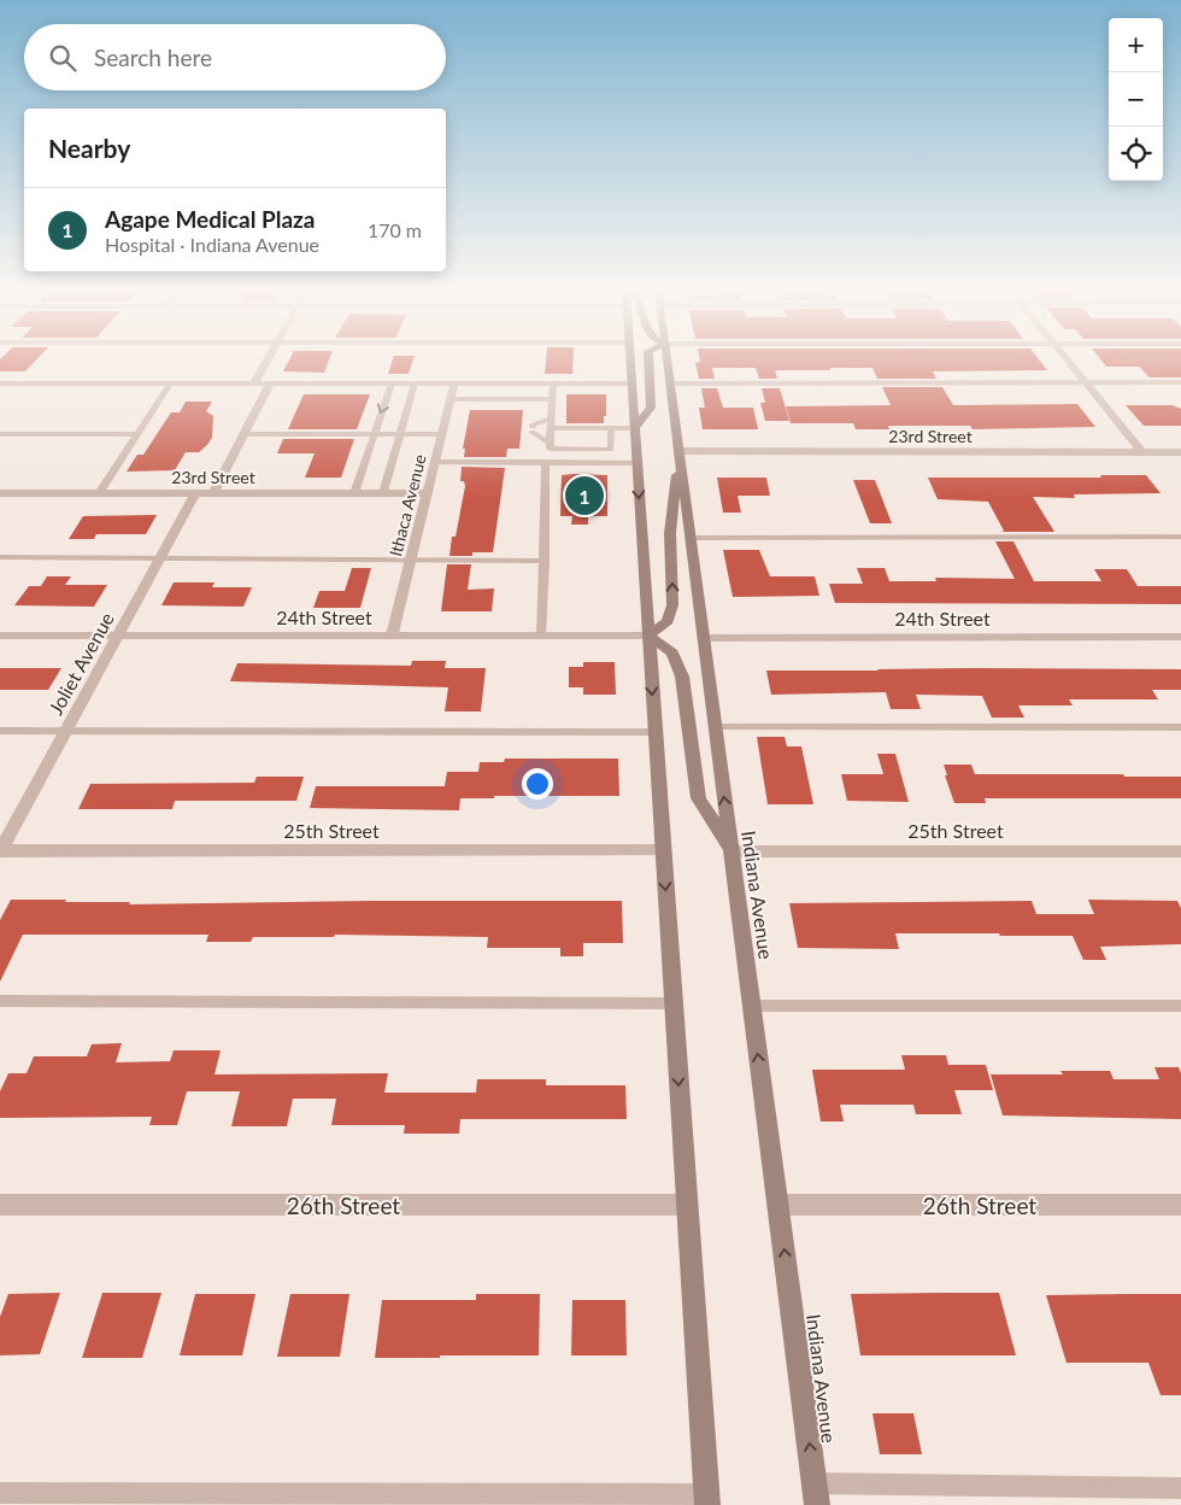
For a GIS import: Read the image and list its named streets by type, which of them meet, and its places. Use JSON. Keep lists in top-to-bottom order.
{
  "streets": {
    "main road": ["Indiana Avenue"],
    "street": [
      "23rd Street",
      "Ithaca Avenue",
      "24th Street",
      "Joliet Avenue",
      "25th Street",
      "26th Street"
    ]
  },
  "crossings": [
    ["23rd Street", "Ithaca Avenue"],
    ["23rd Street", "Joliet Avenue"],
    ["23rd Street", "Indiana Avenue"],
    ["Ithaca Avenue", "24th Street"],
    ["24th Street", "Joliet Avenue"],
    ["24th Street", "Indiana Avenue"],
    ["Joliet Avenue", "25th Street"],
    ["25th Street", "Indiana Avenue"],
    ["Indiana Avenue", "26th Street"]
  ],
  "page": {
    "map_buttons": ["+", "−"],
    "search": "Search here",
    "heading": "Nearby",
    "list": [
      {
        "mark": "1",
        "name": "Agape Medical Plaza",
        "note": "Hospital · Indiana Avenue",
        "value": "170 m"
      }
    ],
    "pins": "1"
  }
}
